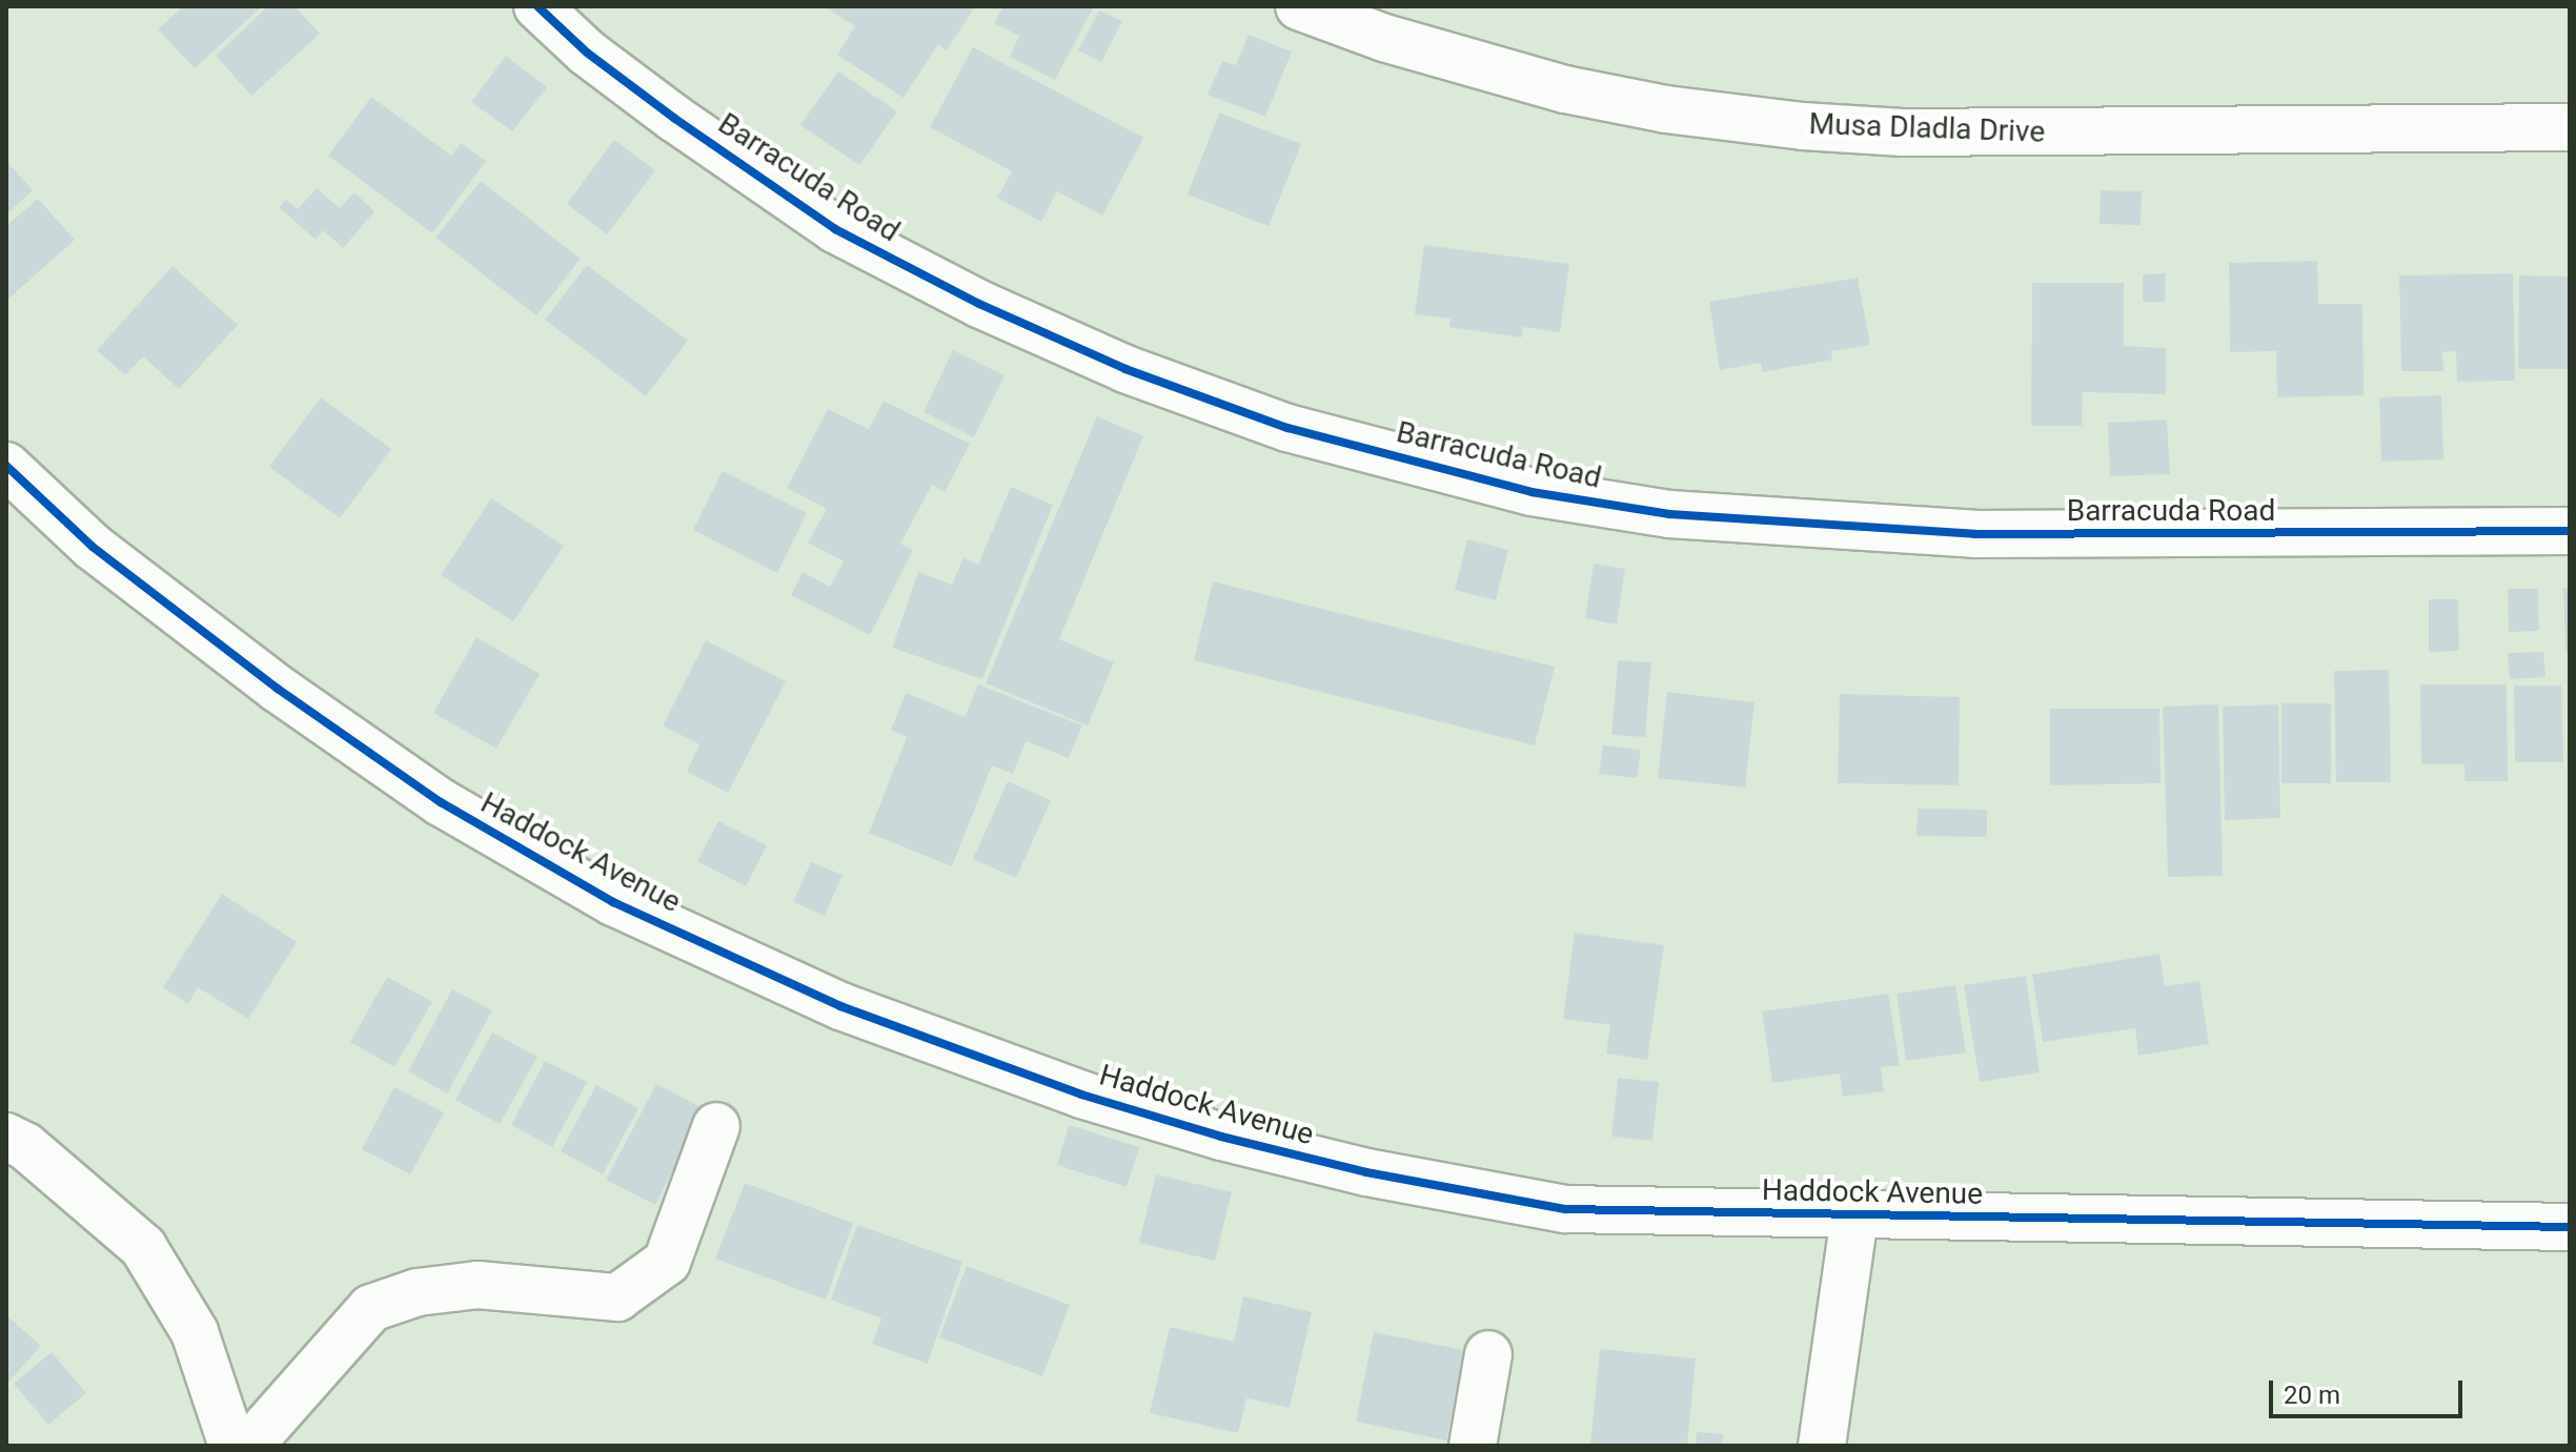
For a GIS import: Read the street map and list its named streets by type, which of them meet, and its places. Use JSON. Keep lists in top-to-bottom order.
{
  "streets": {
    "street": ["Musa Dladla Drive", "Barracuda Road", "Haddock Avenue"]
  },
  "scale_bar": "20 m"
}
